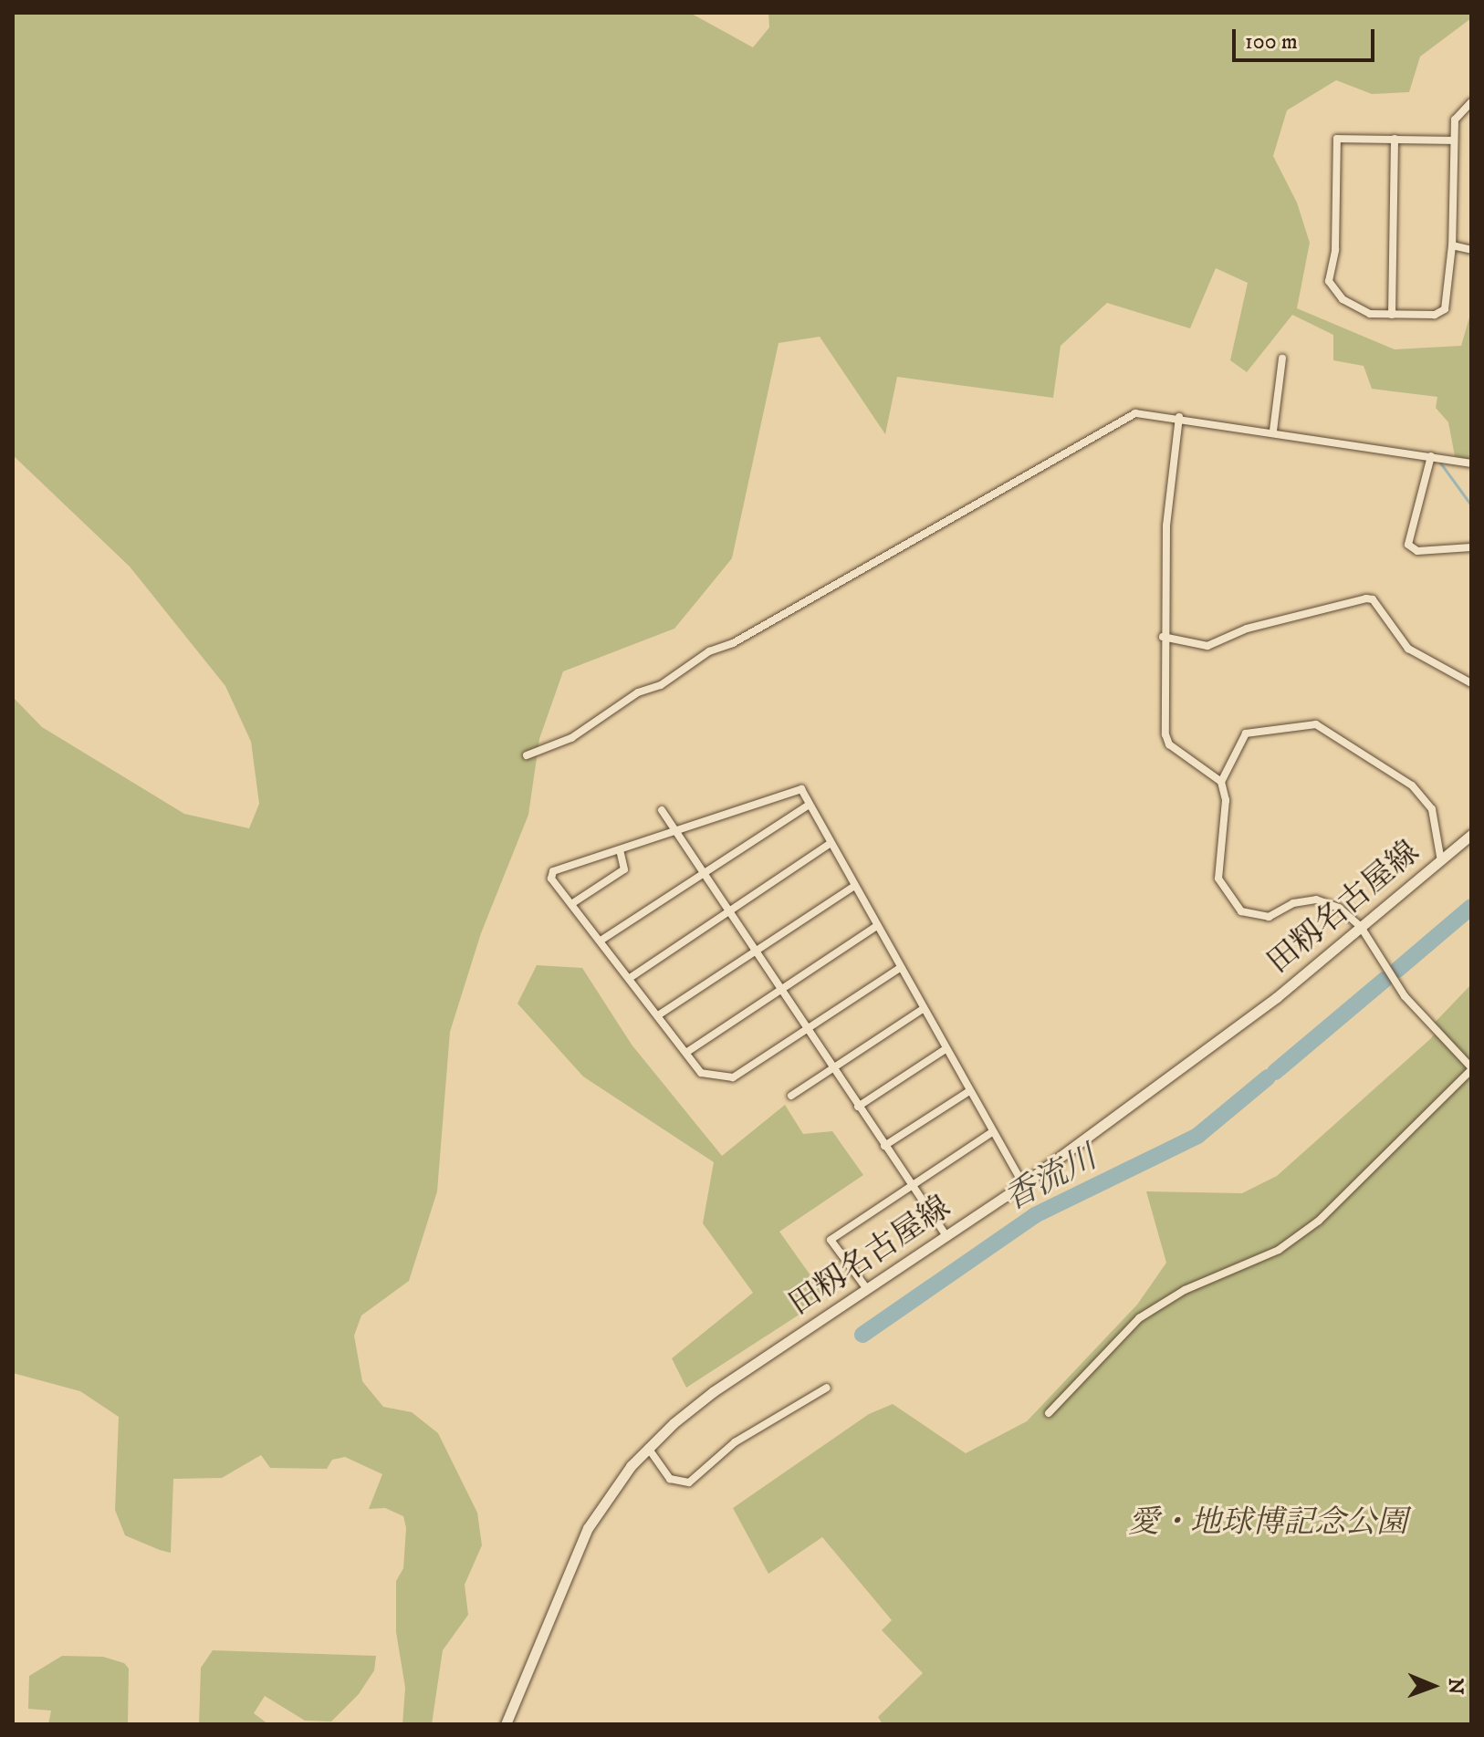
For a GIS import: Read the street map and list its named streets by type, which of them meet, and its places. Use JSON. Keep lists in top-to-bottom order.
{
  "streets": {
    "main road": ["田籾名古屋線"]
  },
  "water": ["香流川"],
  "parks": ["愛・地球博記念公園"],
  "scale_bar": "100 m",
  "north": "right"
}
